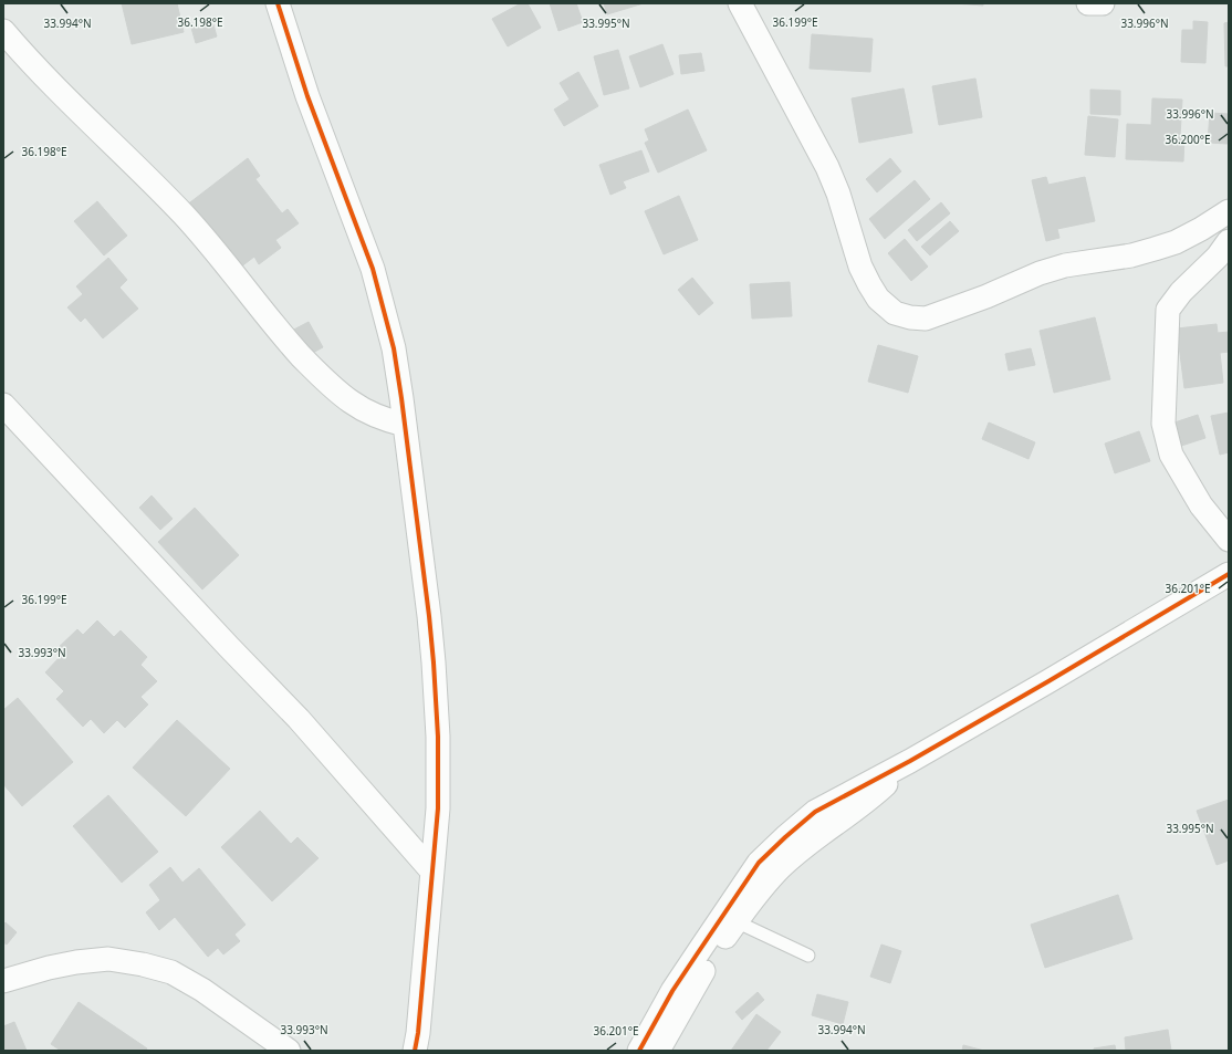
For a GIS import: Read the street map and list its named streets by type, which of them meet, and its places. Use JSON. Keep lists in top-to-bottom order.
{
  "coordinates": [
    "36.198°E",
    "36.199°E",
    "33.994°N",
    "33.995°N",
    "33.996°N",
    "36.200°E",
    "36.201°E",
    "33.993°N"
  ]
}
